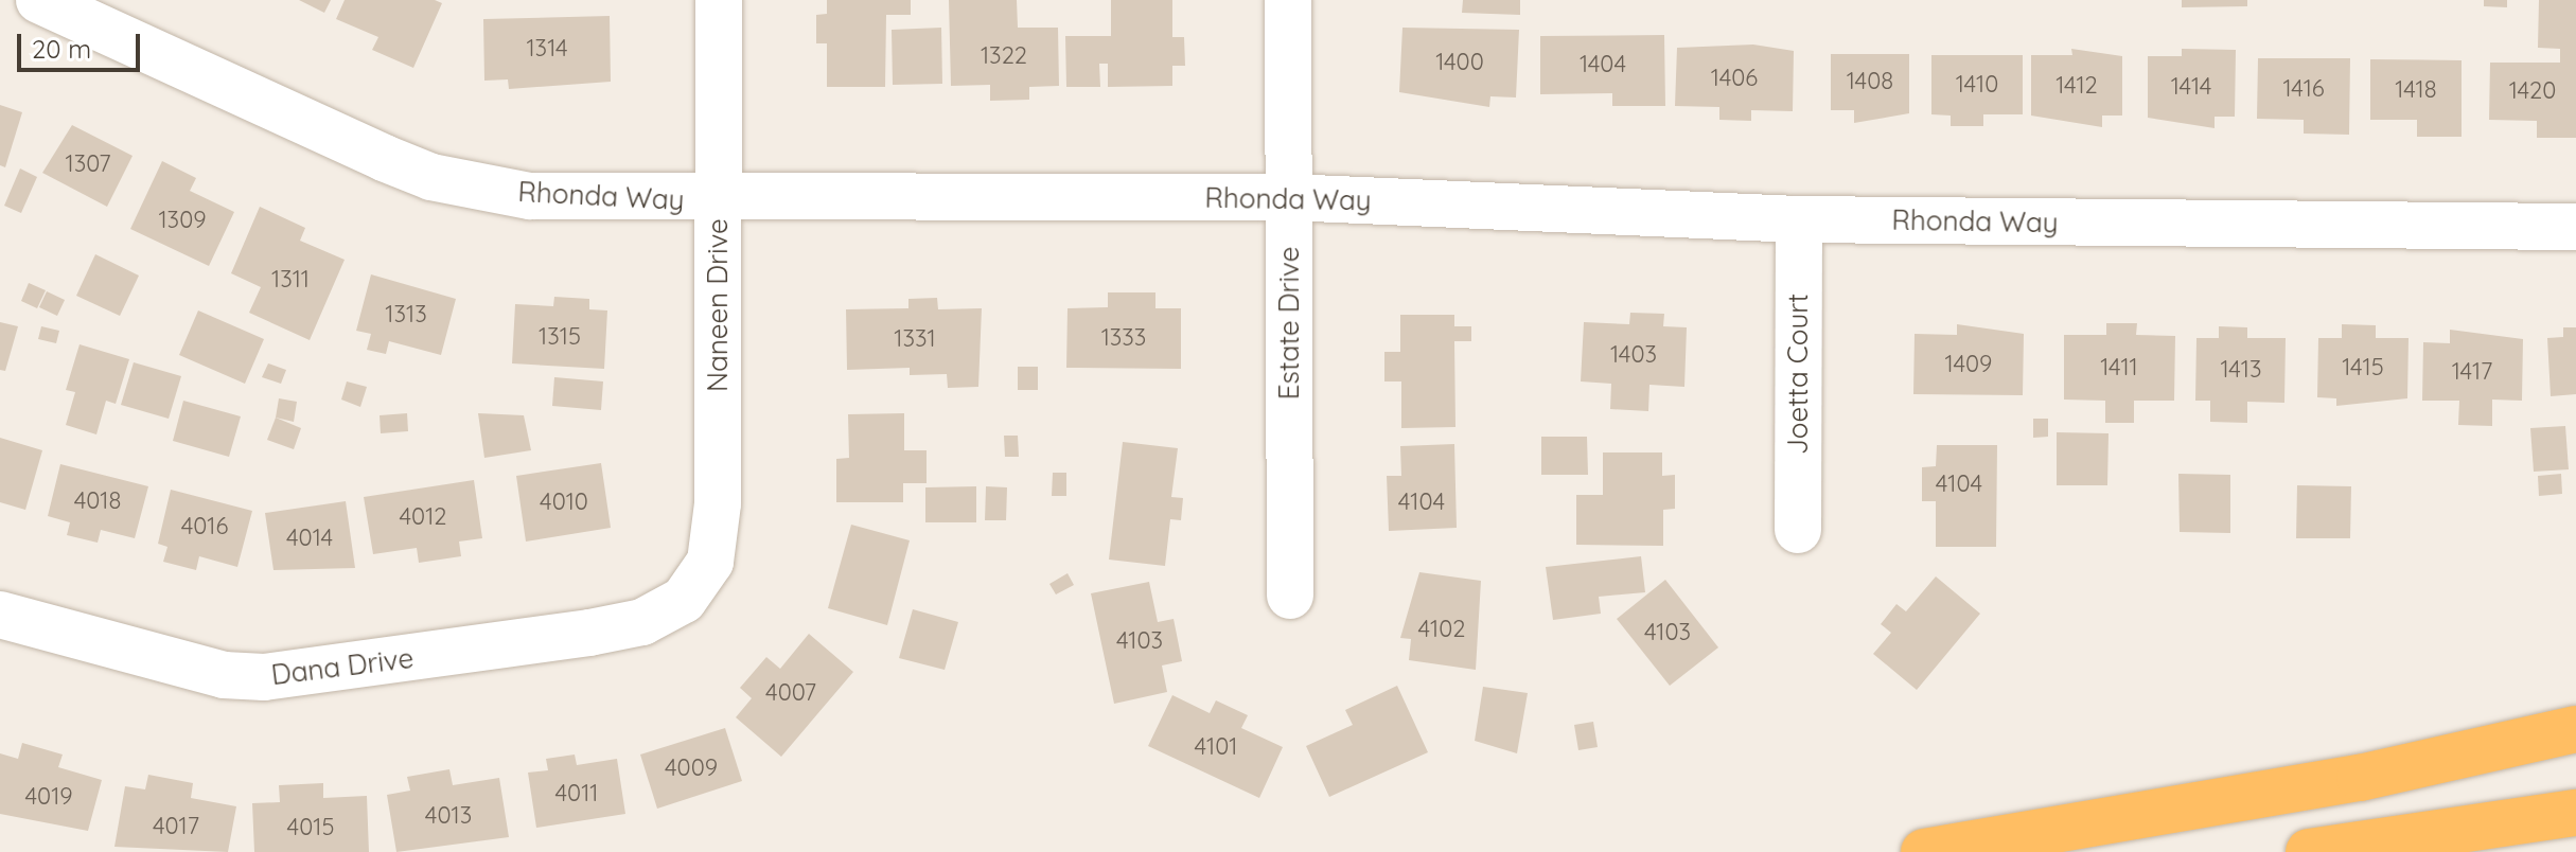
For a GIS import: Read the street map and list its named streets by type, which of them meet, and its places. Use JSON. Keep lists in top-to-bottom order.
{
  "streets": {
    "street": [
      "Rhonda Way",
      "Naneen Drive",
      "Estate Drive",
      "Joetta Court",
      "Dana Drive"
    ]
  },
  "crossings": [
    ["Rhonda Way", "Naneen Drive"],
    ["Rhonda Way", "Estate Drive"],
    ["Rhonda Way", "Joetta Court"],
    ["Naneen Drive", "Dana Drive"]
  ],
  "house_numbers": [
    "1314",
    "1322",
    "1400",
    "1404",
    "1406",
    "1408",
    "1410",
    "1412",
    "1414",
    "1416",
    "1418",
    "1420",
    "1307",
    "1309",
    "1311",
    "1313",
    "1315",
    "1333",
    "1331",
    "1403",
    "1409",
    "1411",
    "1415",
    "1413",
    "1417",
    "4104",
    "4018",
    "4010",
    "4104",
    "4012",
    "4016",
    "4014",
    "4102",
    "4103",
    "4103",
    "4007",
    "4101",
    "4009",
    "4011",
    "4019",
    "4013",
    "4017",
    "4015"
  ],
  "scale_bar": "20 m"
}
